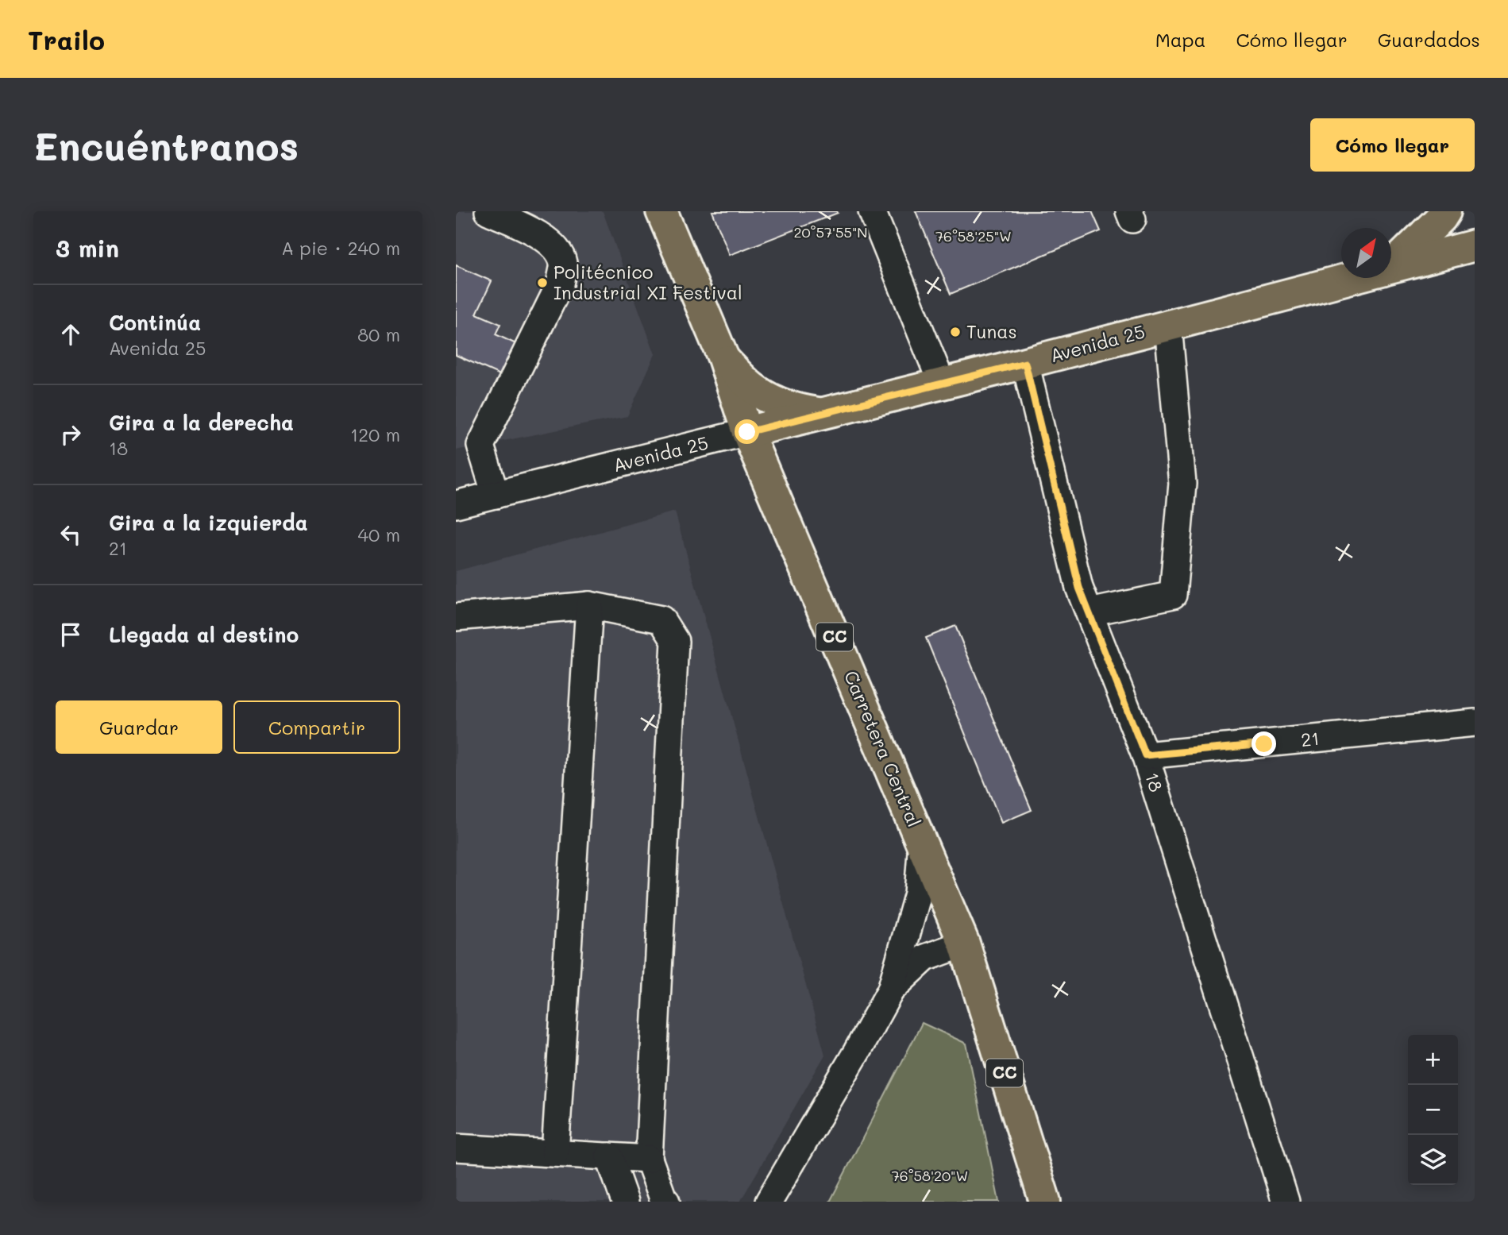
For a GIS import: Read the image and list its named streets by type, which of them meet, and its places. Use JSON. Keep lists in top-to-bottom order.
{
  "streets": {
    "main road": ["Avenida 25", "CC", "Carretera Central"],
    "street": ["21", "18"]
  },
  "crossings": [
    ["Avenida 25", "Carretera Central"],
    ["Avenida 25", "18"],
    ["21", "18"]
  ],
  "places": ["Politécnico Industrial XI Festival", "Tunas"],
  "north": "top right",
  "page": {
    "header": "Trailo",
    "nav": ["Mapa", "Cómo llegar", "Guardados"],
    "buttons": [
      "Cómo llegar",
      ["Guardar", "Compartir"]
    ],
    "title": "Encuéntranos",
    "heading": ["3 min", "A pie · 240 m"],
    "list": [
      ["Continúa", "Avenida 25", "80 m"],
      ["Gira a la derecha", "18", "120 m"],
      ["Gira a la izquierda", "21", "40 m"],
      "Llegada al destino"
    ],
    "map_buttons": ["+", "−"]
  },
  "coordinates": ["20°57'55\"N", "76°58'25\"W", "76°58'20\"W"]
}
